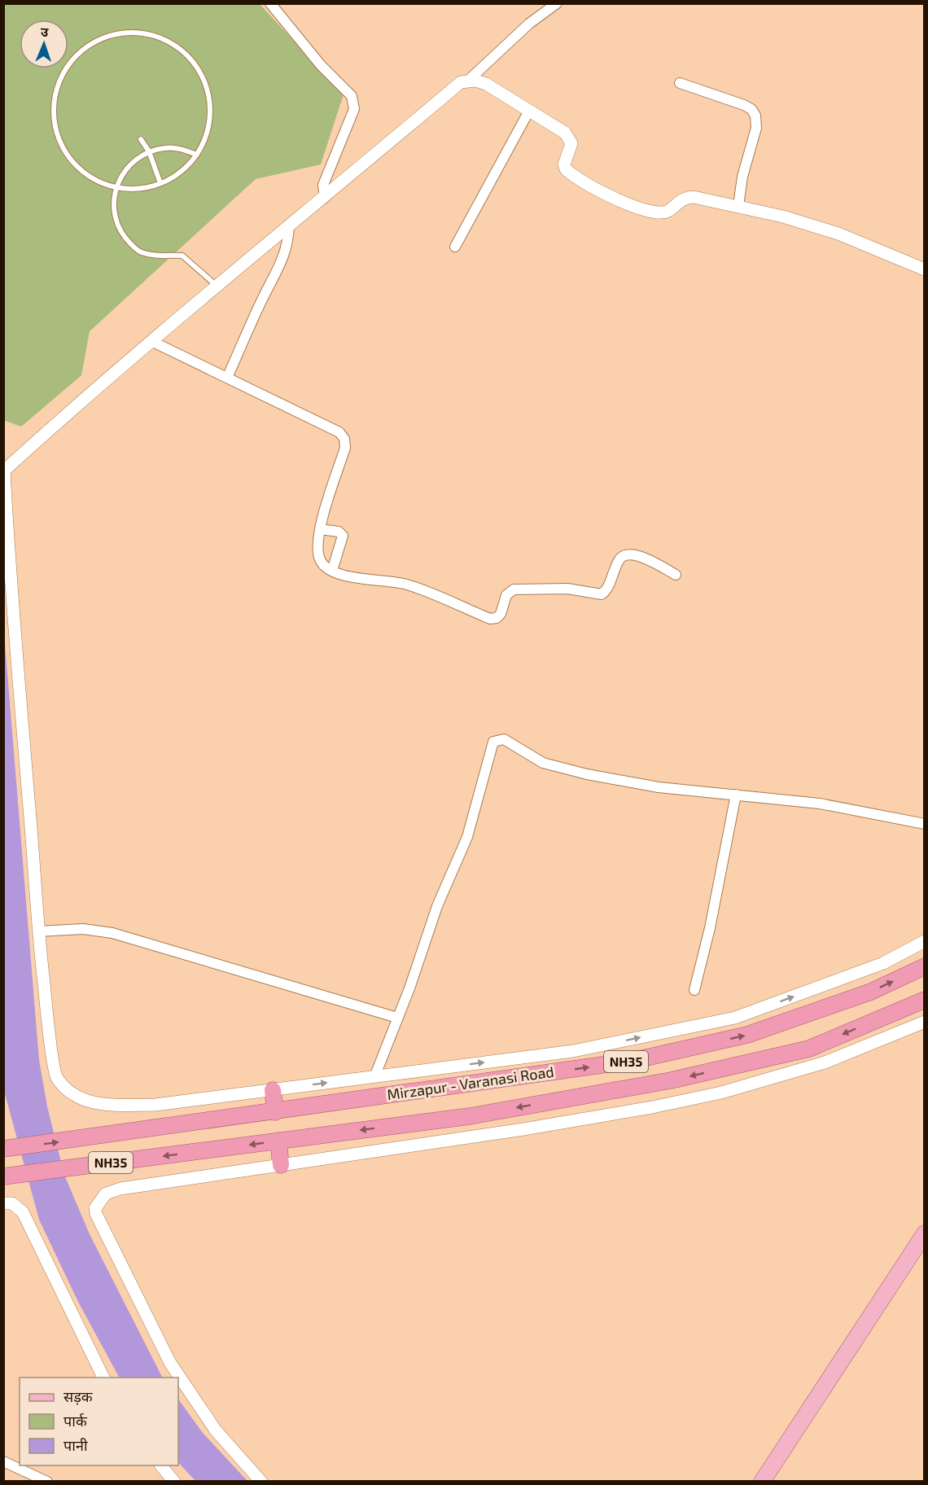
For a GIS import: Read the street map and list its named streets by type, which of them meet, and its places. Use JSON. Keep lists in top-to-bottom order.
{
  "streets": {
    "highway": ["NH35", "Mirzapur - Varanasi Road"]
  },
  "legend": ["सड़क", "पार्क", "पानी"],
  "north": "top"
}
